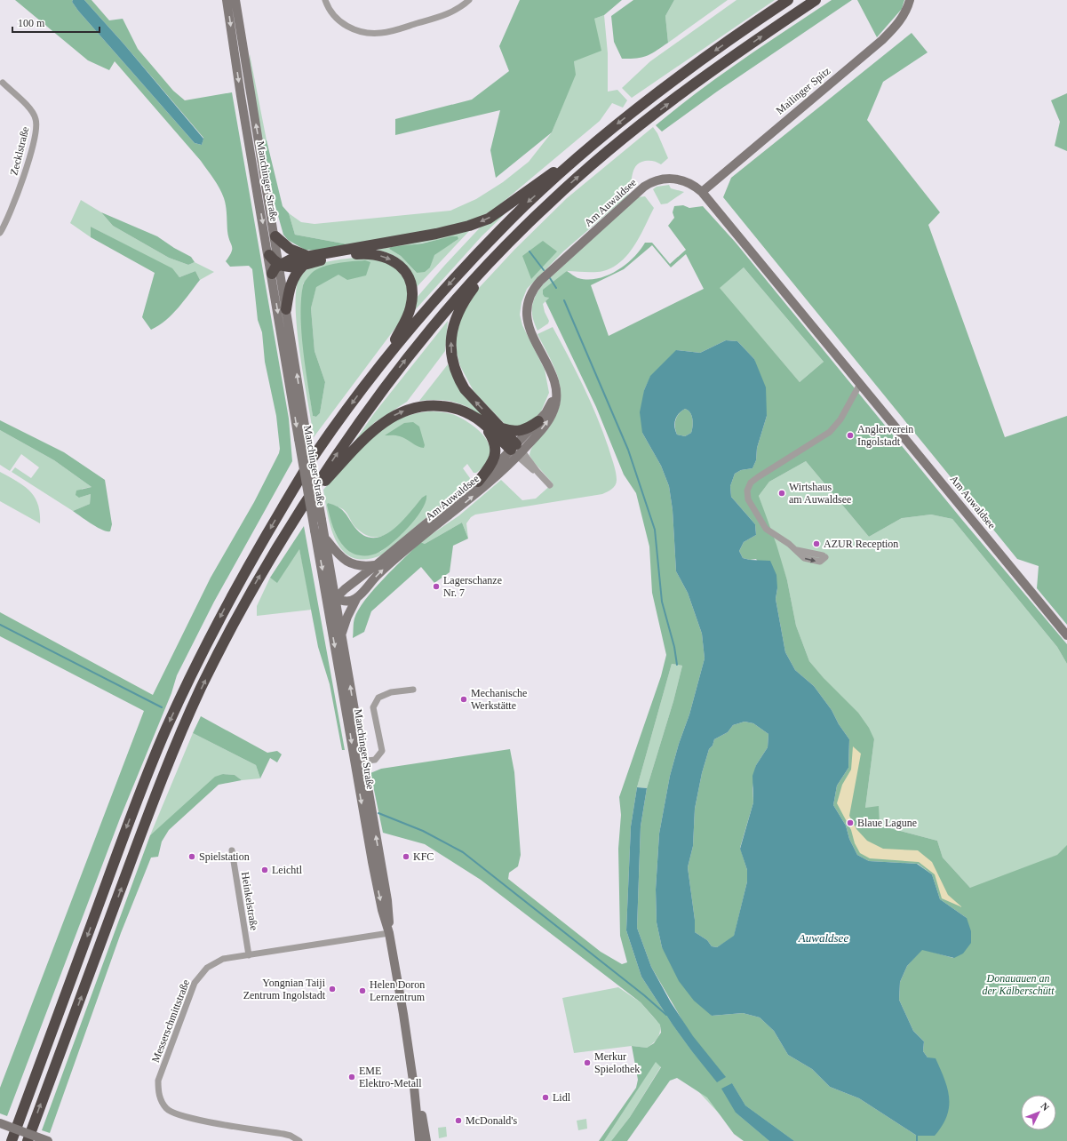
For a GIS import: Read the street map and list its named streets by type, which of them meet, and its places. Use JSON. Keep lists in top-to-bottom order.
{
  "streets": {
    "main road": ["Mailinger Spitz", "Manchinger Straße", "Am Auwaldsee"],
    "street": ["Zecklstraße", "Heinkelstraße", "Messerschmittstraße"]
  },
  "crossings": [
    ["Mailinger Spitz", "Am Auwaldsee"],
    ["Manchinger Straße", "Am Auwaldsee"],
    ["Manchinger Straße", "Messerschmittstraße"],
    ["Heinkelstraße", "Messerschmittstraße"]
  ],
  "water": ["Auwaldsee"],
  "parks": ["Donauauen an der Kälberschütt"],
  "places": [
    "Anglerverein Ingolstadt",
    "Wirtshaus am Auwaldsee",
    "AZUR Reception",
    "Lagerschanze Nr. 7",
    "Mechanische Werkstätte",
    "Blaue Lagune",
    "Spielstation",
    "KFC",
    "Leichtl",
    "Yongnian Taiji Zentrum Ingolstadt",
    "Helen Doron Lernzentrum",
    "Merkur Spielothek",
    "EME Elektro-Metall",
    "Lidl",
    "McDonald's"
  ],
  "scale_bar": "100 m",
  "north": "top right"
}
